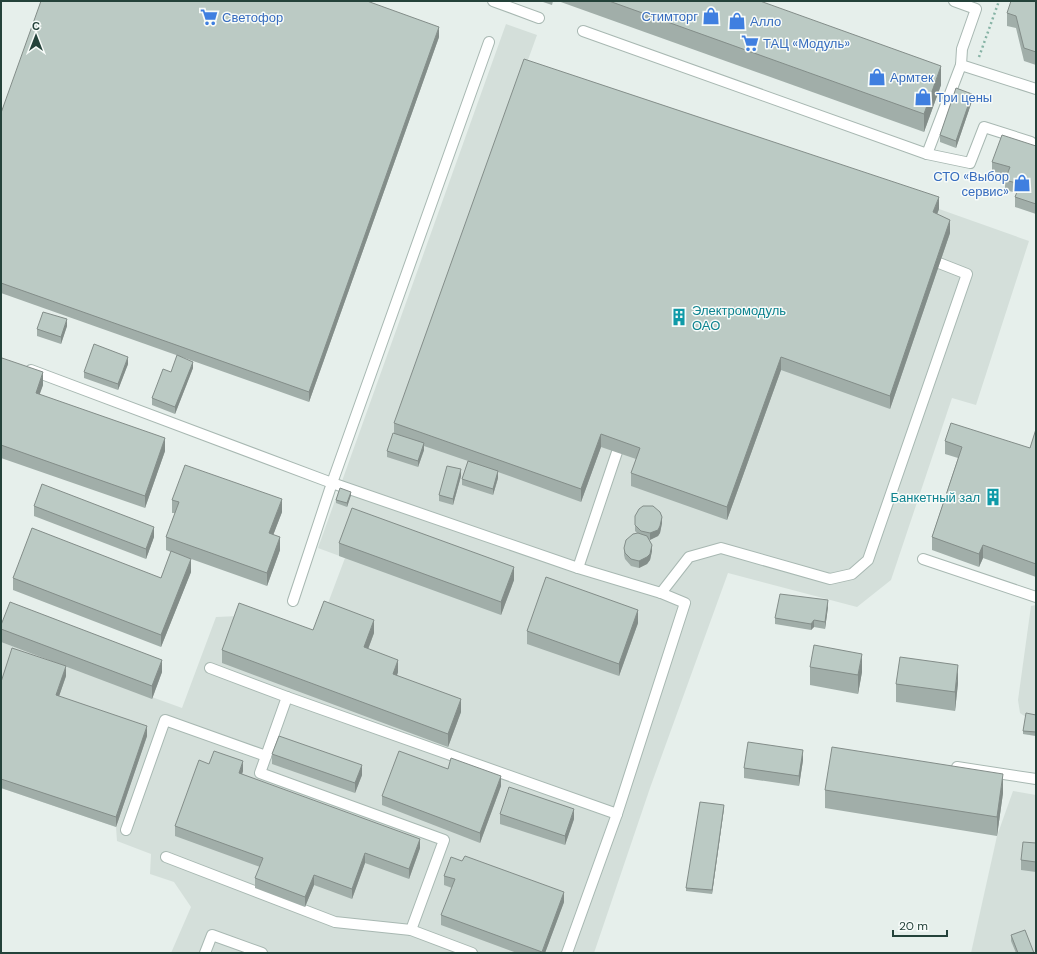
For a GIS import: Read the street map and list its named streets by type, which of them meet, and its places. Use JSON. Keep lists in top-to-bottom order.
{
  "places": {
    "shop": [
      "Стимторг",
      "Алло",
      "Армтек",
      "Три цены",
      "СТО «Выбор сервис»"
    ],
    "supermarket": ["Светофор", "ТАЦ «Модуль»"],
    "building": ["Электромодуль ОАО", "Банкетный зал"]
  },
  "scale_bar": "20 m",
  "north": "top"
}
